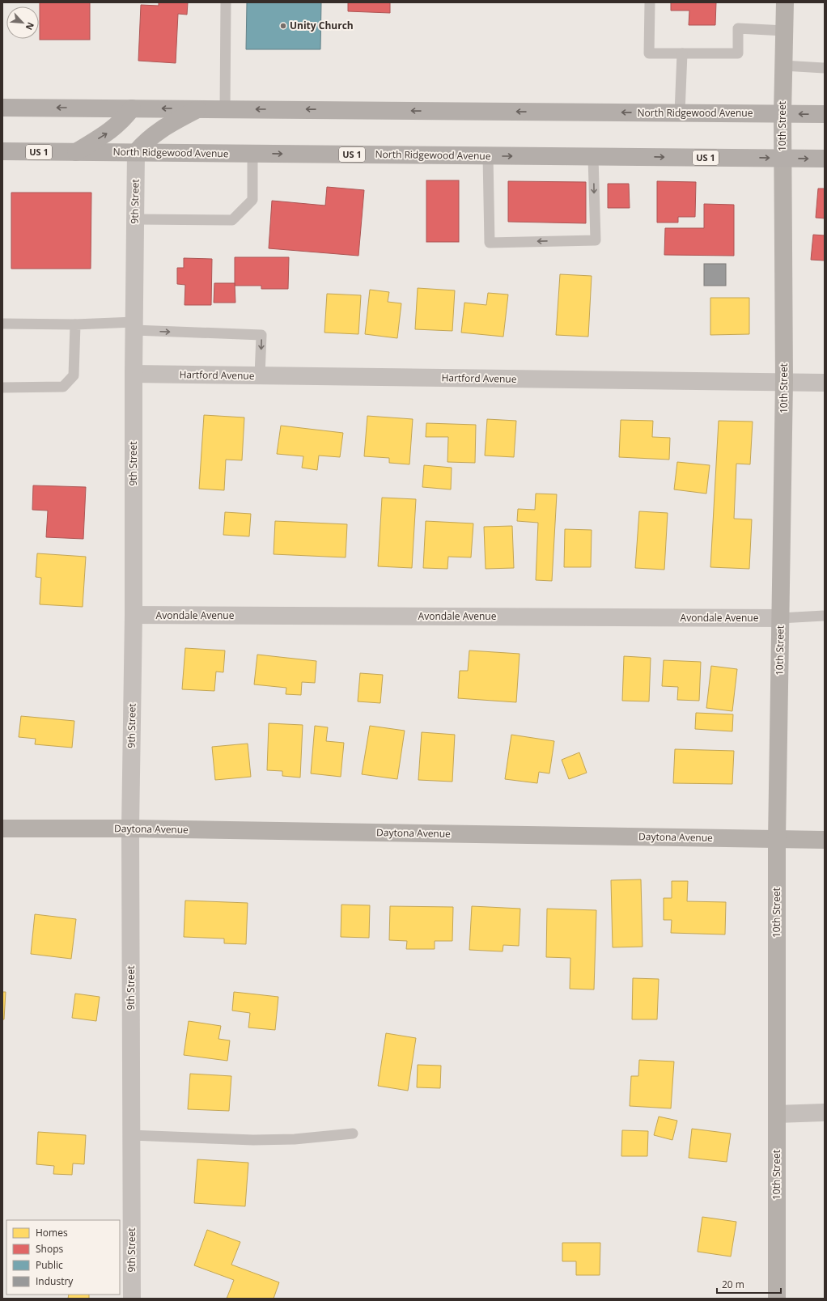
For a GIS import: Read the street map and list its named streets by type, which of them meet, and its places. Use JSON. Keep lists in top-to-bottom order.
{
  "streets": {
    "main road": ["North Ridgewood Avenue", "US 1"],
    "street": [
      "10th Street",
      "9th Street",
      "Hartford Avenue",
      "Avondale Avenue",
      "Daytona Avenue"
    ]
  },
  "crossings": [
    ["North Ridgewood Avenue", "10th Street"],
    ["North Ridgewood Avenue", "9th Street"],
    ["10th Street", "Hartford Avenue"],
    ["10th Street", "Avondale Avenue"],
    ["10th Street", "Daytona Avenue"],
    ["9th Street", "Hartford Avenue"],
    ["9th Street", "Avondale Avenue"],
    ["9th Street", "Daytona Avenue"]
  ],
  "places": ["Unity Church"],
  "legend": [
    "Homes",
    "Shops",
    "Public",
    "Industry"
  ],
  "scale_bar": "20 m",
  "north": "bottom right"
}
